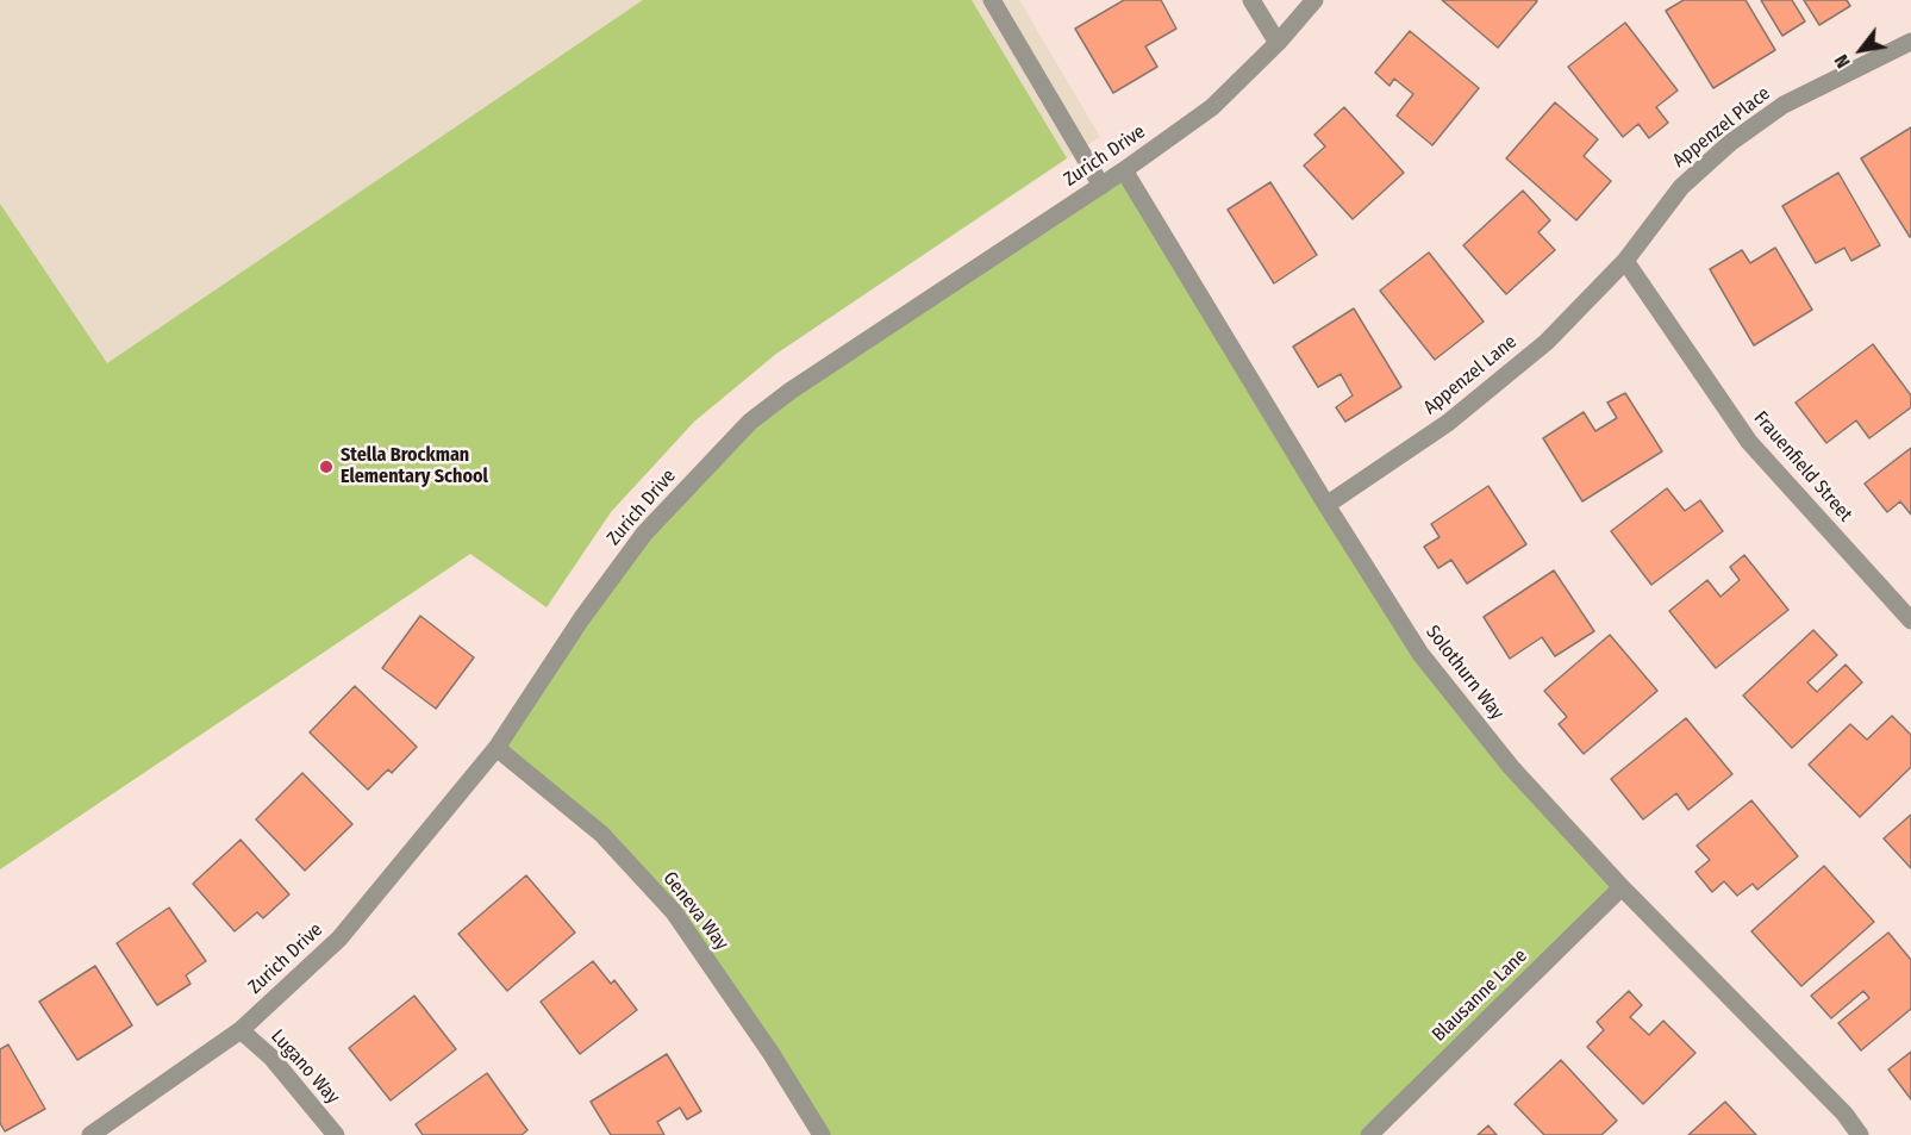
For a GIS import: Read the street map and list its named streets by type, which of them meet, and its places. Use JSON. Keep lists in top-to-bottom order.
{
  "streets": {
    "street": [
      "Appenzel Place",
      "Zurich Drive",
      "Appenzel Lane",
      "Frauenfield Street",
      "Solothurn Way",
      "Geneva Way",
      "Blausanne Lane",
      "Lugano Way"
    ]
  },
  "crossings": [
    ["Appenzel Place", "Appenzel Lane"],
    ["Appenzel Place", "Frauenfield Street"],
    ["Zurich Drive", "Solothurn Way"],
    ["Zurich Drive", "Geneva Way"],
    ["Zurich Drive", "Lugano Way"],
    ["Appenzel Lane", "Frauenfield Street"],
    ["Appenzel Lane", "Solothurn Way"],
    ["Solothurn Way", "Blausanne Lane"]
  ],
  "places": ["Stella Brockman Elementary School"],
  "north": "bottom left"
}
